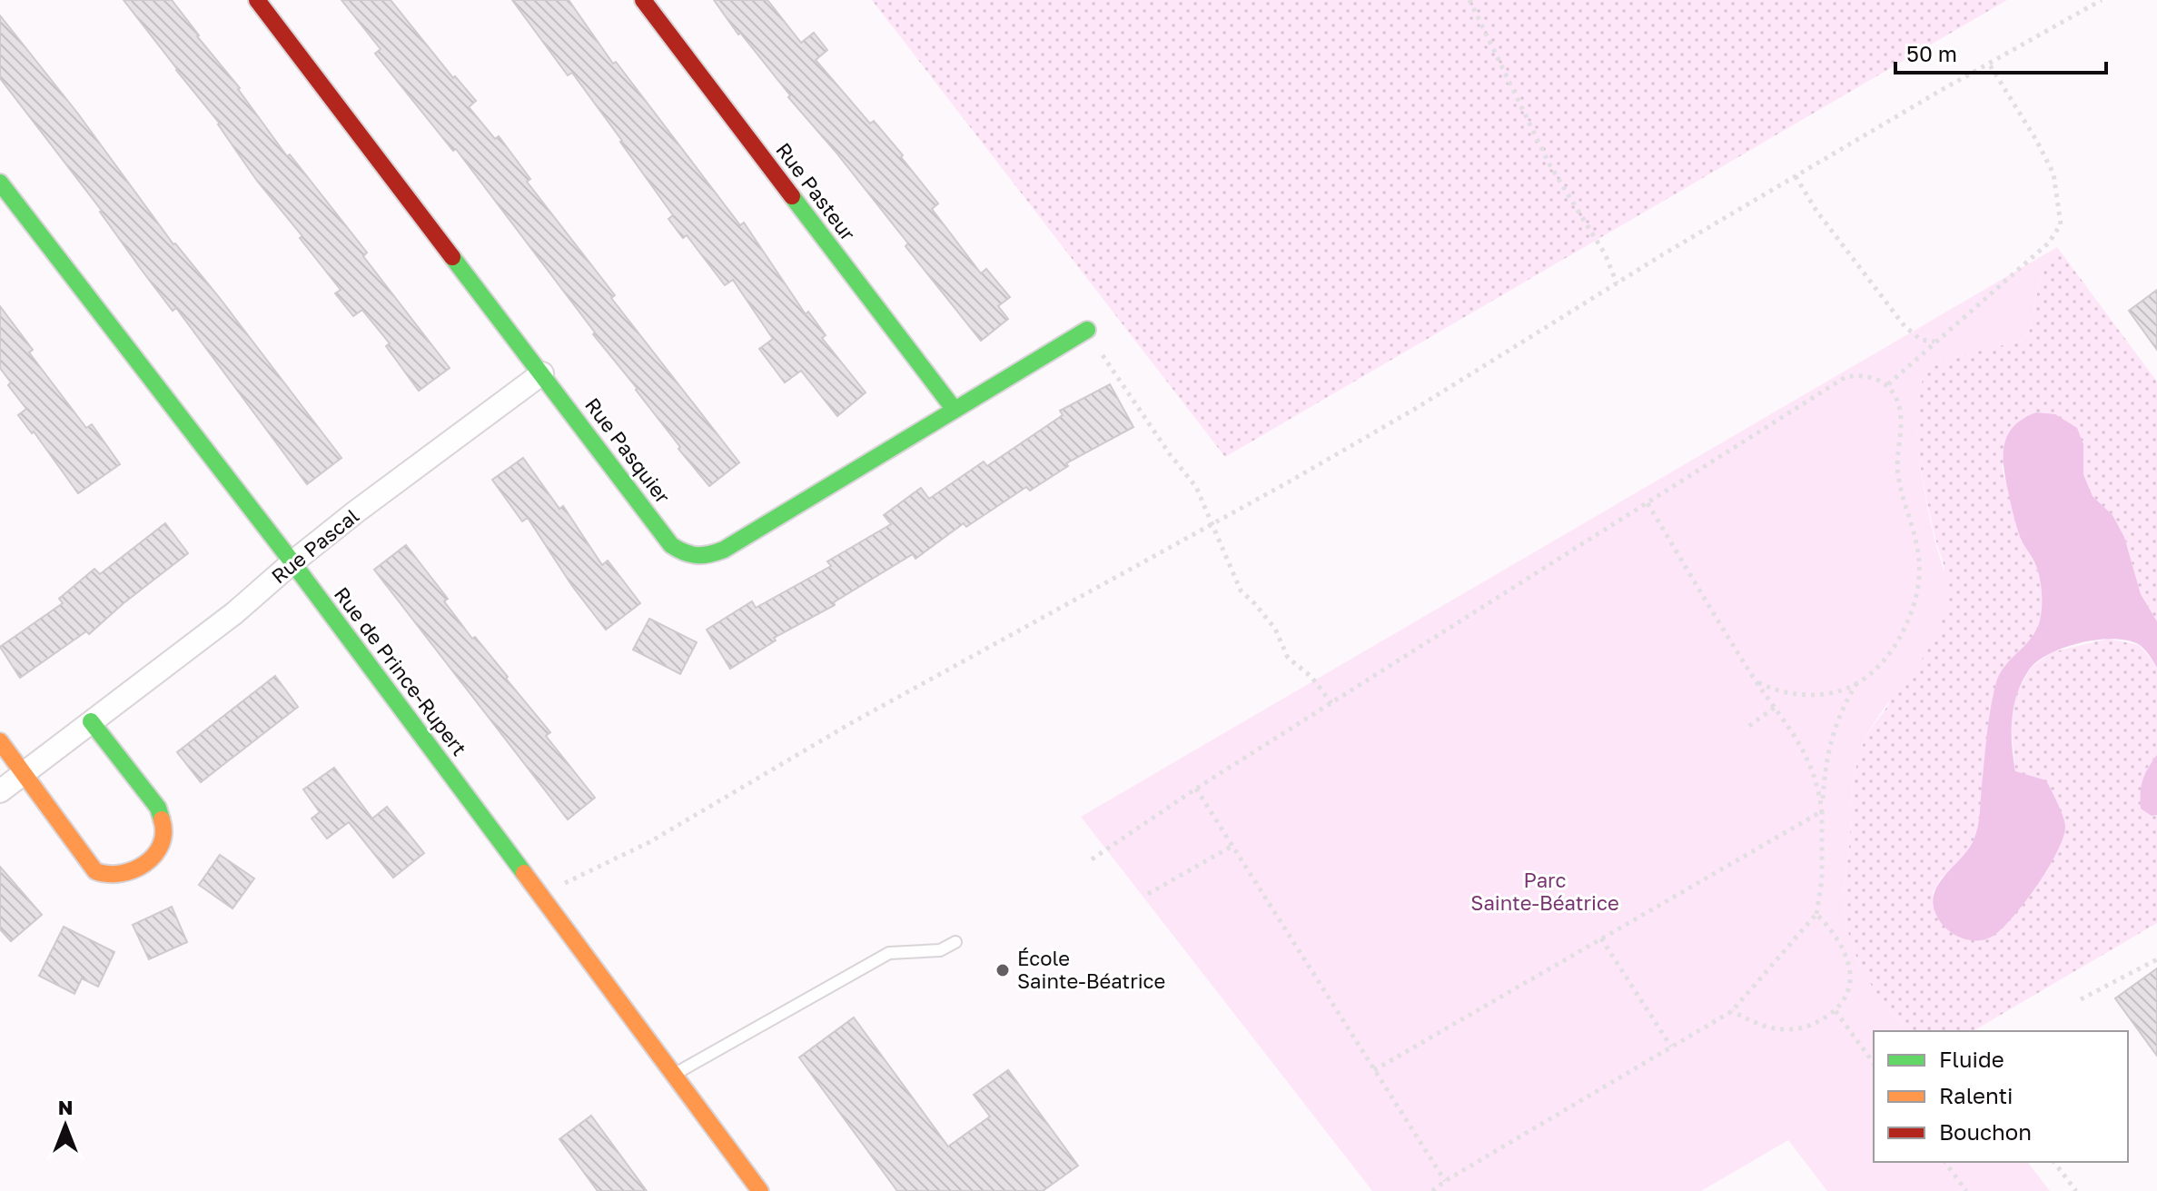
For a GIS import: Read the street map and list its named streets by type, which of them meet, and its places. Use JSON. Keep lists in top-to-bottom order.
{
  "streets": {
    "street": [
      "Rue Pasteur",
      "Rue Pasquier",
      "Rue Pascal",
      "Rue de Prince-Rupert"
    ]
  },
  "crossings": [
    ["Rue Pasteur", "Rue Pasquier"],
    ["Rue Pasquier", "Rue Pascal"],
    ["Rue Pascal", "Rue de Prince-Rupert"]
  ],
  "parks": ["Parc Sainte-Béatrice"],
  "places": ["École Sainte-Béatrice"],
  "legend": ["Fluide", "Ralenti", "Bouchon"],
  "scale_bar": "50 m",
  "north": "top"
}
